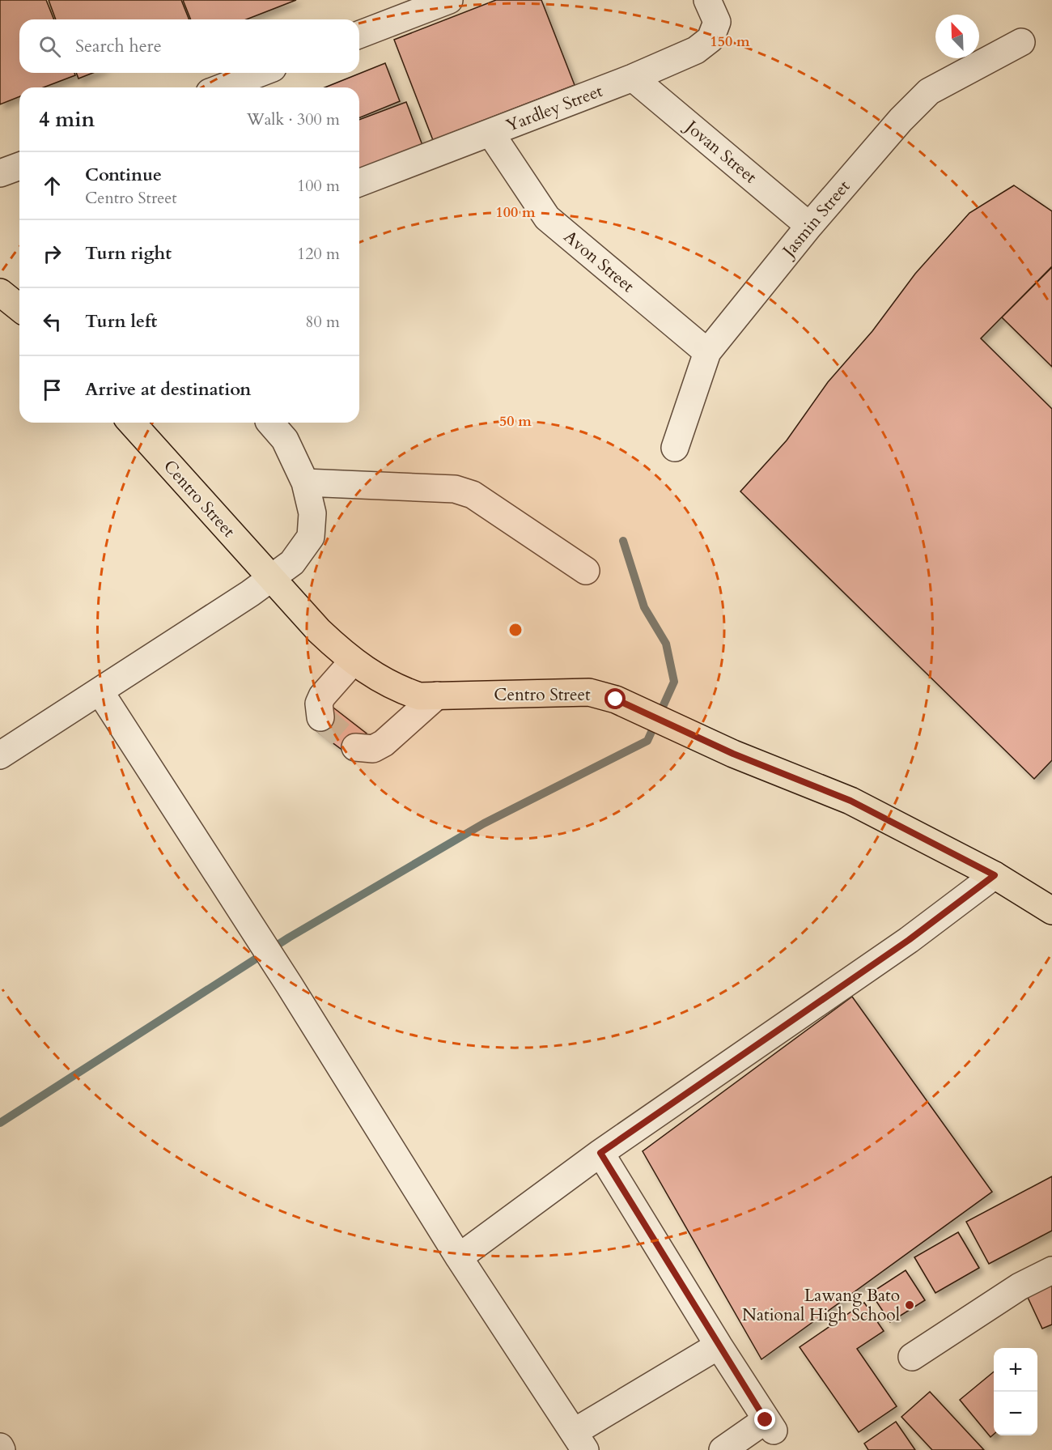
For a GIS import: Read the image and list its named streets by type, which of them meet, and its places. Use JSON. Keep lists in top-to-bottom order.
{
  "streets": {
    "main road": ["Centro Street"],
    "street": [
      "Yardley Street",
      "Jovan Street",
      "Jasmin Street",
      "Avon Street"
    ]
  },
  "crossings": [
    ["Yardley Street", "Jovan Street"],
    ["Yardley Street", "Avon Street"],
    ["Jovan Street", "Jasmin Street"],
    ["Jasmin Street", "Avon Street"]
  ],
  "places": ["Lawang Bato National High School"],
  "north": "top left",
  "page": {
    "search": "Search here",
    "heading": ["4 min", "Walk · 300 m"],
    "list": [
      ["Continue", "Centro Street", "100 m"],
      ["Turn right", "120 m"],
      ["Turn left", "80 m"],
      "Arrive at destination"
    ],
    "map_buttons": ["+", "−"]
  },
  "rings": ["150 m", "100 m", "50 m"]
}
